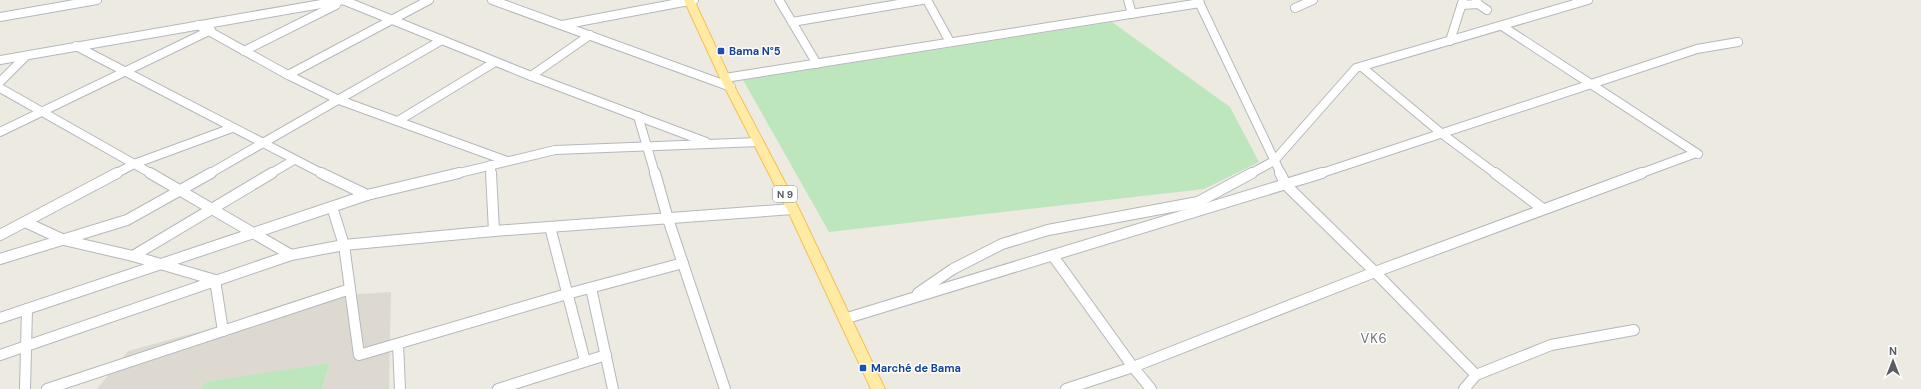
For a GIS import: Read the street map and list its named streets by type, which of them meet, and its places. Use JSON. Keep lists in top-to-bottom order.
{
  "streets": {
    "main road": ["N 9"]
  },
  "districts": ["VK6"],
  "places": {
    "transit": ["Bama N°5", "Marché de Bama"]
  },
  "north": "top"
}
